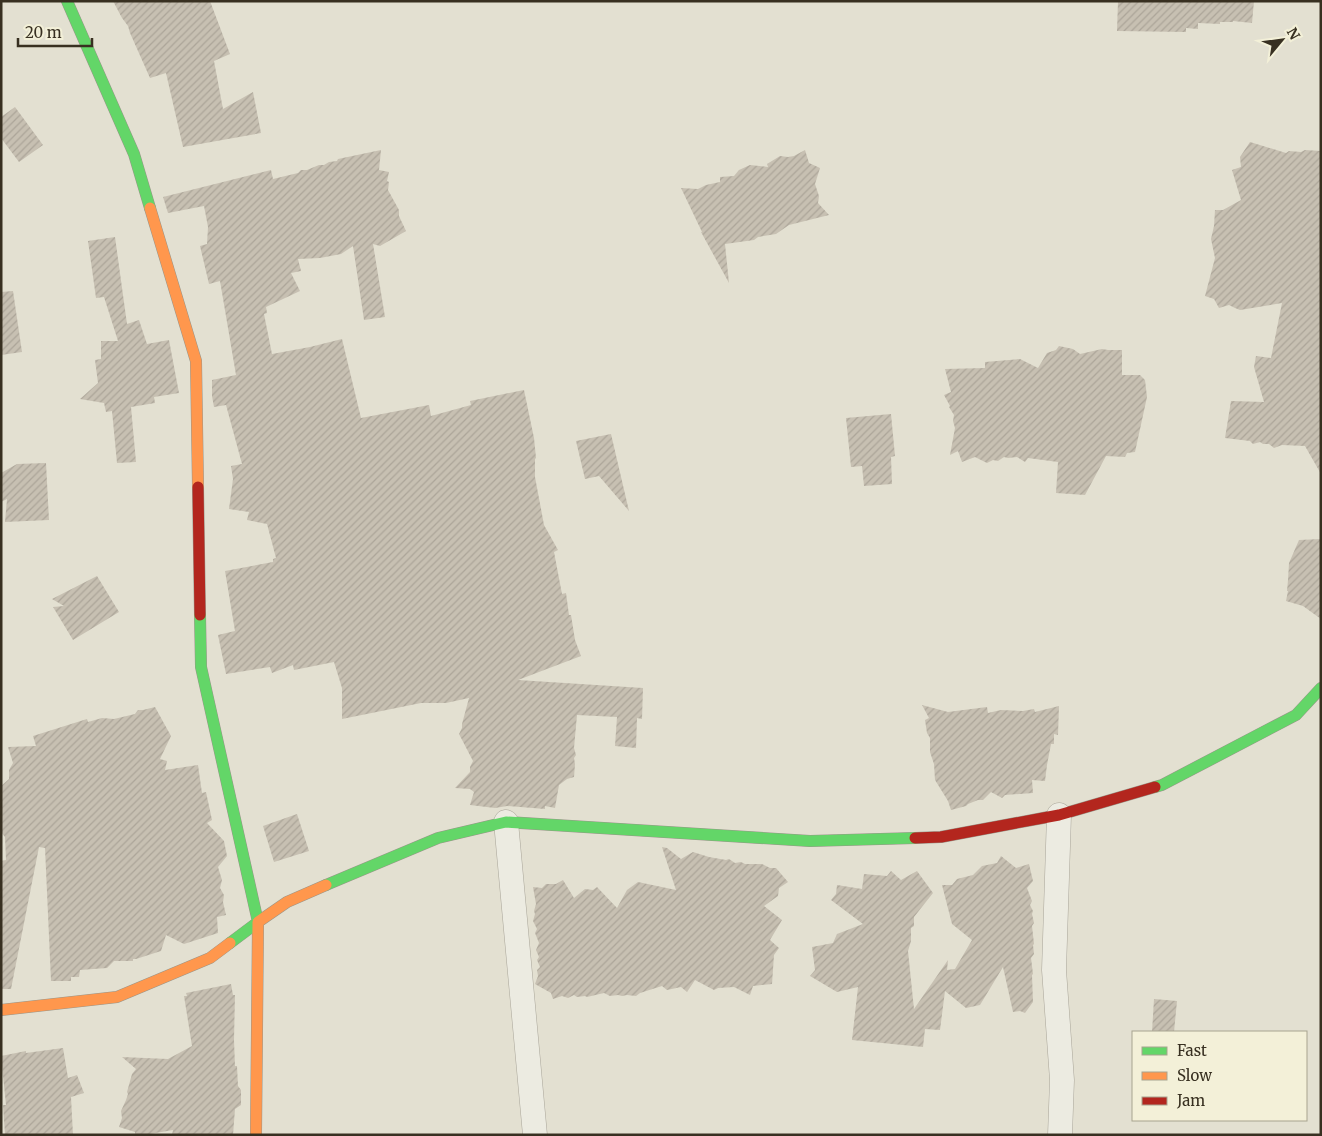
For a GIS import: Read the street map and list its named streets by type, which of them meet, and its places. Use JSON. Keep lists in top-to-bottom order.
{
  "legend": ["Fast", "Slow", "Jam"],
  "scale_bar": "20 m",
  "north": "top right"
}
